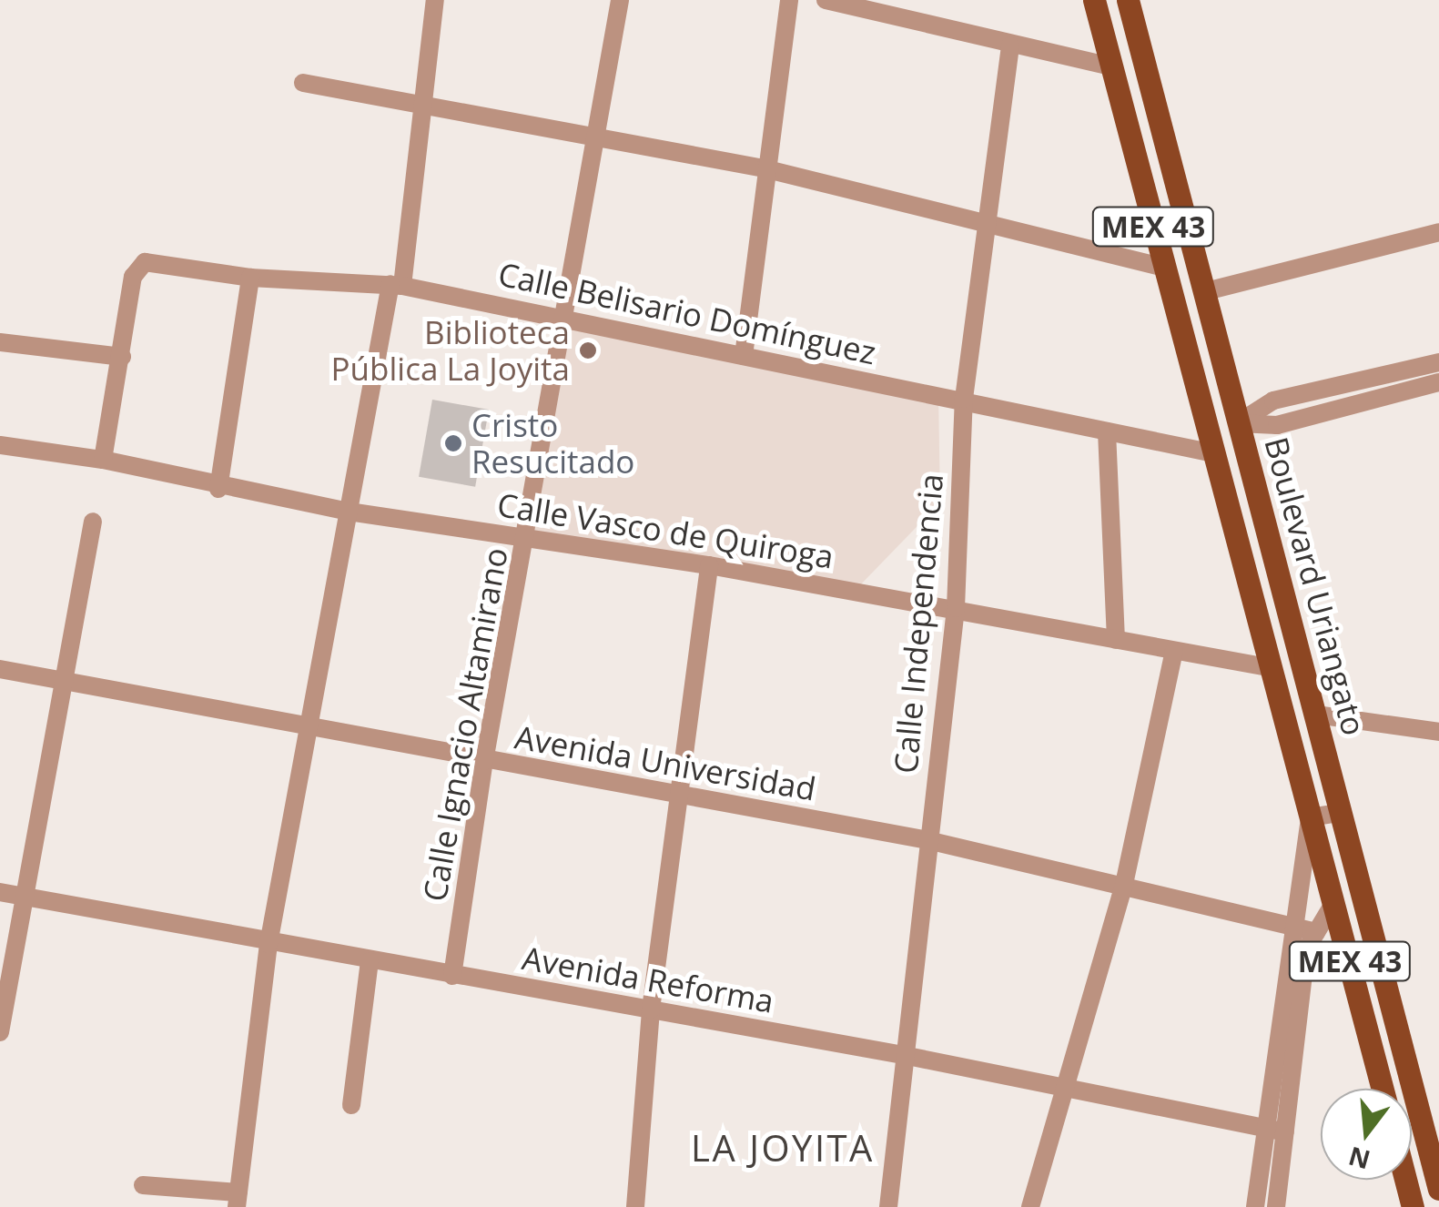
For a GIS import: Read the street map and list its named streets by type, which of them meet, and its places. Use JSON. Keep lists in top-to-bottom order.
{
  "streets": {
    "main road": ["MEX 43", "Boulevard Uriangato"],
    "street": [
      "Calle Belisario Domínguez",
      "Calle Vasco de Quiroga",
      "Calle Independencia",
      "Calle Ignacio Altamirano",
      "Avenida Universidad",
      "Avenida Reforma"
    ]
  },
  "crossings": [
    ["Calle Belisario Domínguez", "Boulevard Uriangato"],
    ["Calle Belisario Domínguez", "Calle Independencia"],
    ["Calle Belisario Domínguez", "Calle Ignacio Altamirano"],
    ["Calle Vasco de Quiroga", "Boulevard Uriangato"],
    ["Calle Vasco de Quiroga", "Calle Independencia"],
    ["Calle Vasco de Quiroga", "Calle Ignacio Altamirano"],
    ["Calle Independencia", "Avenida Universidad"],
    ["Calle Independencia", "Avenida Reforma"],
    ["Calle Ignacio Altamirano", "Avenida Universidad"],
    ["Calle Ignacio Altamirano", "Avenida Reforma"]
  ],
  "districts": ["LA JOYITA"],
  "places": ["Biblioteca Pública La Joyita", "Cristo Resucitado"],
  "north": "bottom"
}
